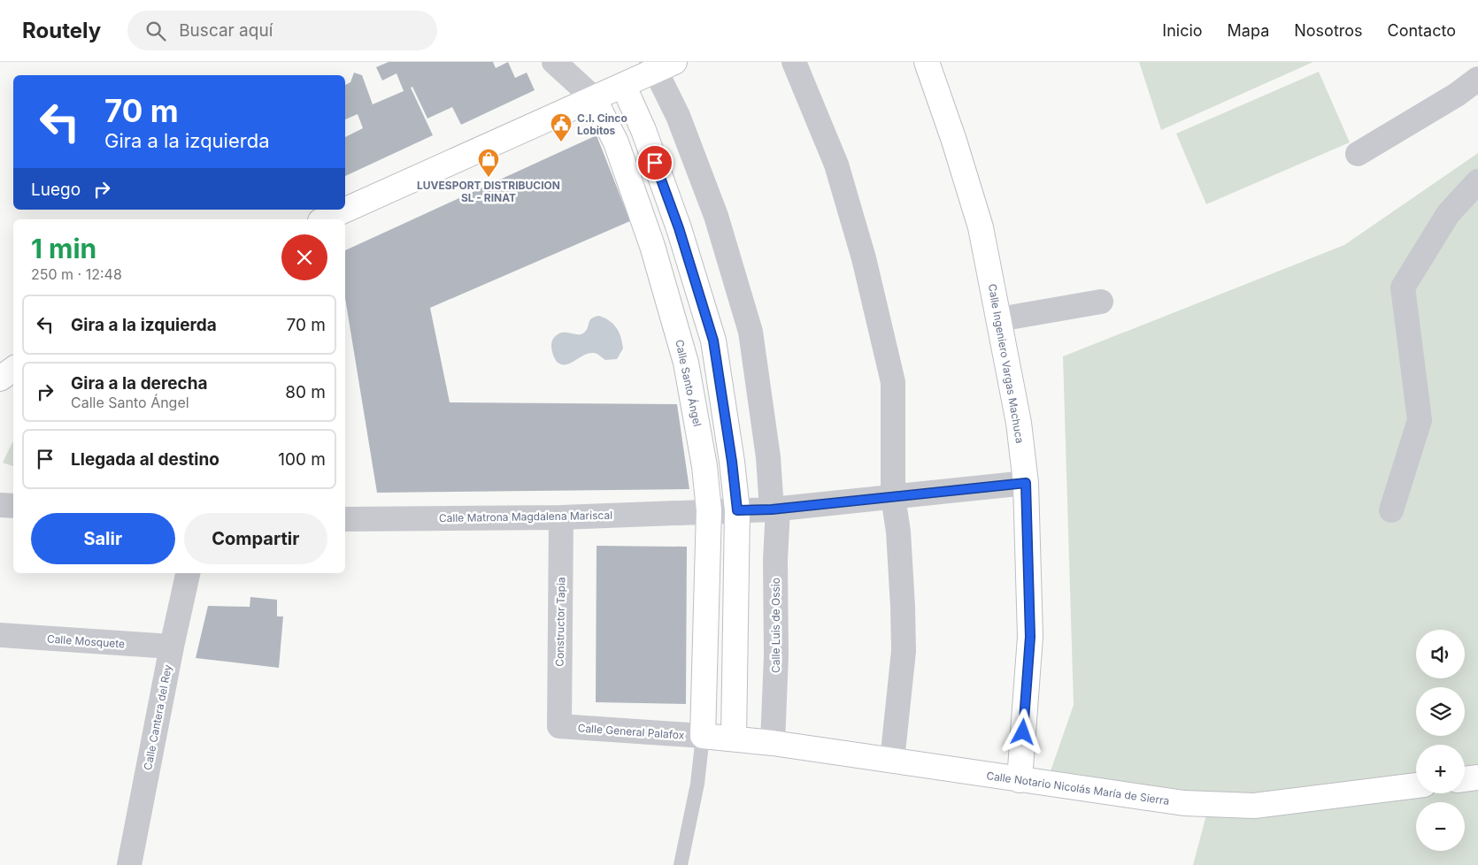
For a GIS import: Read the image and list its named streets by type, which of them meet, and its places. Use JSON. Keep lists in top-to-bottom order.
{
  "streets": {
    "street": [
      "Calle Ingeniero Vargas Machuca",
      "Calle Santo Ángel",
      "Calle Matrona Magdalena Mariscal",
      "Constructor Tapia",
      "Calle Luis de Ossio",
      "Calle Mosquete",
      "Calle Cantera del Rey",
      "Calle General Palafox",
      "Calle Notario Nicolás María de Sierra"
    ]
  },
  "crossings": [
    ["Calle Ingeniero Vargas Machuca", "Calle Matrona Magdalena Mariscal"],
    ["Calle Ingeniero Vargas Machuca", "Calle Notario Nicolás María de Sierra"],
    ["Calle Santo Ángel", "Calle Matrona Magdalena Mariscal"],
    ["Calle Santo Ángel", "Calle General Palafox"],
    ["Calle Santo Ángel", "Calle Notario Nicolás María de Sierra"],
    ["Calle Matrona Magdalena Mariscal", "Constructor Tapia"],
    ["Calle Matrona Magdalena Mariscal", "Calle Luis de Ossio"],
    ["Constructor Tapia", "Calle General Palafox"],
    ["Calle Luis de Ossio", "Calle Notario Nicolás María de Sierra"],
    ["Calle Mosquete", "Calle Cantera del Rey"],
    ["Calle General Palafox", "Calle Notario Nicolás María de Sierra"]
  ],
  "places": {
    "public building": ["C.I. Cinco Lobitos"],
    "shop": ["LUVESPORT DISTRIBUCION SL - RINAT"]
  },
  "page": {
    "header": "Routely",
    "search": "Buscar aquí",
    "nav": [
      "Inicio",
      "Mapa",
      "Nosotros",
      "Contacto"
    ],
    "turn": ["70 m", "Gira a la izquierda"],
    "then": "Luego",
    "heading": ["1 min", "250 m · 12:48"],
    "list": [
      {
        "name": "Gira a la izquierda",
        "value": "70 m"
      },
      {
        "name": "Gira a la derecha",
        "note": "Calle Santo Ángel",
        "value": "80 m"
      },
      {
        "name": "Llegada al destino",
        "value": "100 m"
      }
    ],
    "buttons": ["Salir", "Compartir"],
    "map_buttons": ["+", "−"]
  }
}
